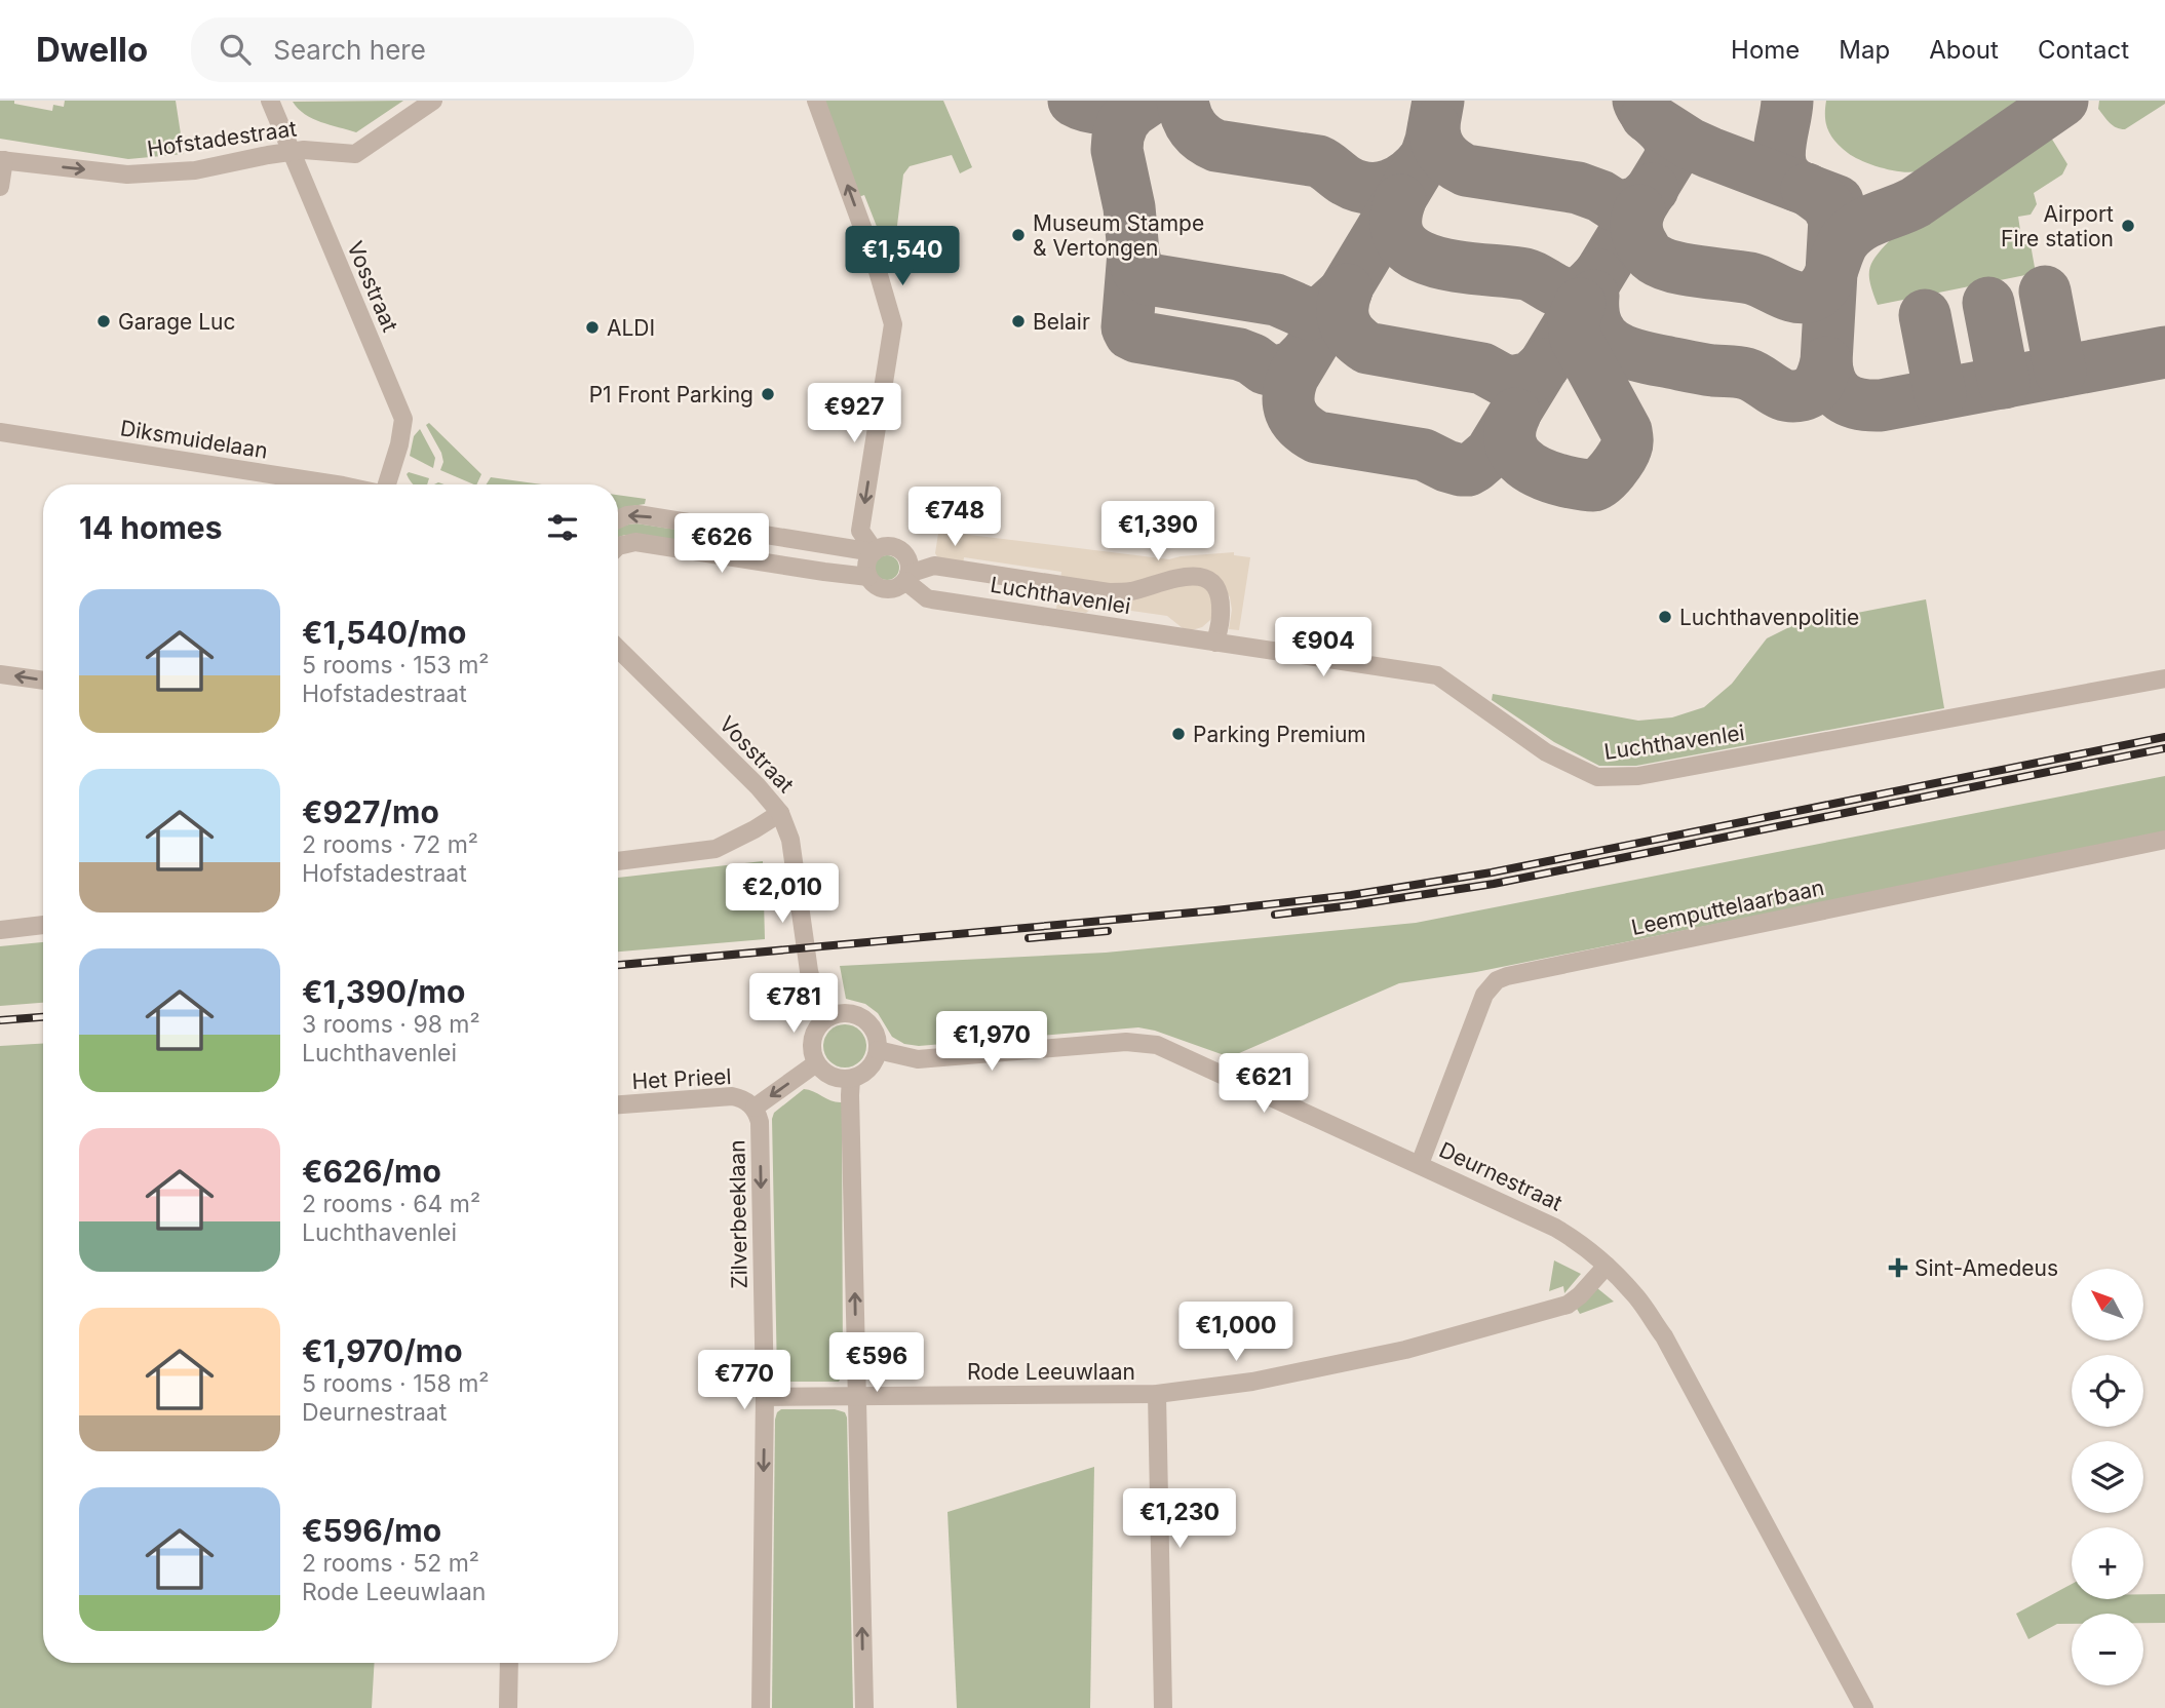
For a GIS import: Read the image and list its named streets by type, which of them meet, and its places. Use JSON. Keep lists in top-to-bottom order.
{
  "streets": {
    "street": [
      "Hofstadestraat",
      "Vosstraat",
      "Diksmuidelaan",
      "Luchthavenlei",
      "Leemputtelaarbaan",
      "Het Prieel",
      "Deurnestraat",
      "Zilverbeeklaan",
      "Rode Leeuwlaan"
    ]
  },
  "crossings": [
    ["Hofstadestraat", "Vosstraat"],
    ["Vosstraat", "Deurnestraat"],
    ["Vosstraat", "Zilverbeeklaan"],
    ["Leemputtelaarbaan", "Deurnestraat"],
    ["Het Prieel", "Zilverbeeklaan"],
    ["Deurnestraat", "Zilverbeeklaan"],
    ["Deurnestraat", "Rode Leeuwlaan"]
  ],
  "one_way": ["Hofstadestraat"],
  "places": {
    "other": [
      "Airport Fire station",
      "Museum Stampe & Vertongen",
      "Garage Luc",
      "Belair",
      "ALDI",
      "P1 Front Parking",
      "Luchthavenpolitie",
      "Parking Premium"
    ],
    "health": ["Sint-Amedeus"]
  },
  "north": "top left",
  "page": {
    "header": "Dwello",
    "search": "Search here",
    "nav": [
      "Home",
      "Map",
      "About",
      "Contact"
    ],
    "price": [
      "€1,540",
      "€927",
      "€748",
      "€1,390",
      "€626",
      "€904",
      "€2,010",
      "€781",
      "€1,970",
      "€621",
      "€1,000",
      "€596",
      "€770",
      "€1,230"
    ],
    "heading": "14 homes",
    "list": [
      {
        "name": "€1,540/mo",
        "note": "5 rooms · 153 m² · Hofstadestraat"
      },
      {
        "name": "€927/mo",
        "note": "2 rooms · 72 m² · Hofstadestraat"
      },
      {
        "name": "€1,390/mo",
        "note": "3 rooms · 98 m² · Luchthavenlei"
      },
      {
        "name": "€626/mo",
        "note": "2 rooms · 64 m² · Luchthavenlei"
      },
      {
        "name": "€1,970/mo",
        "note": "5 rooms · 158 m² · Deurnestraat"
      },
      {
        "name": "€596/mo",
        "note": "2 rooms · 52 m² · Rode Leeuwlaan"
      }
    ],
    "map_buttons": ["+", "−"]
  }
}
